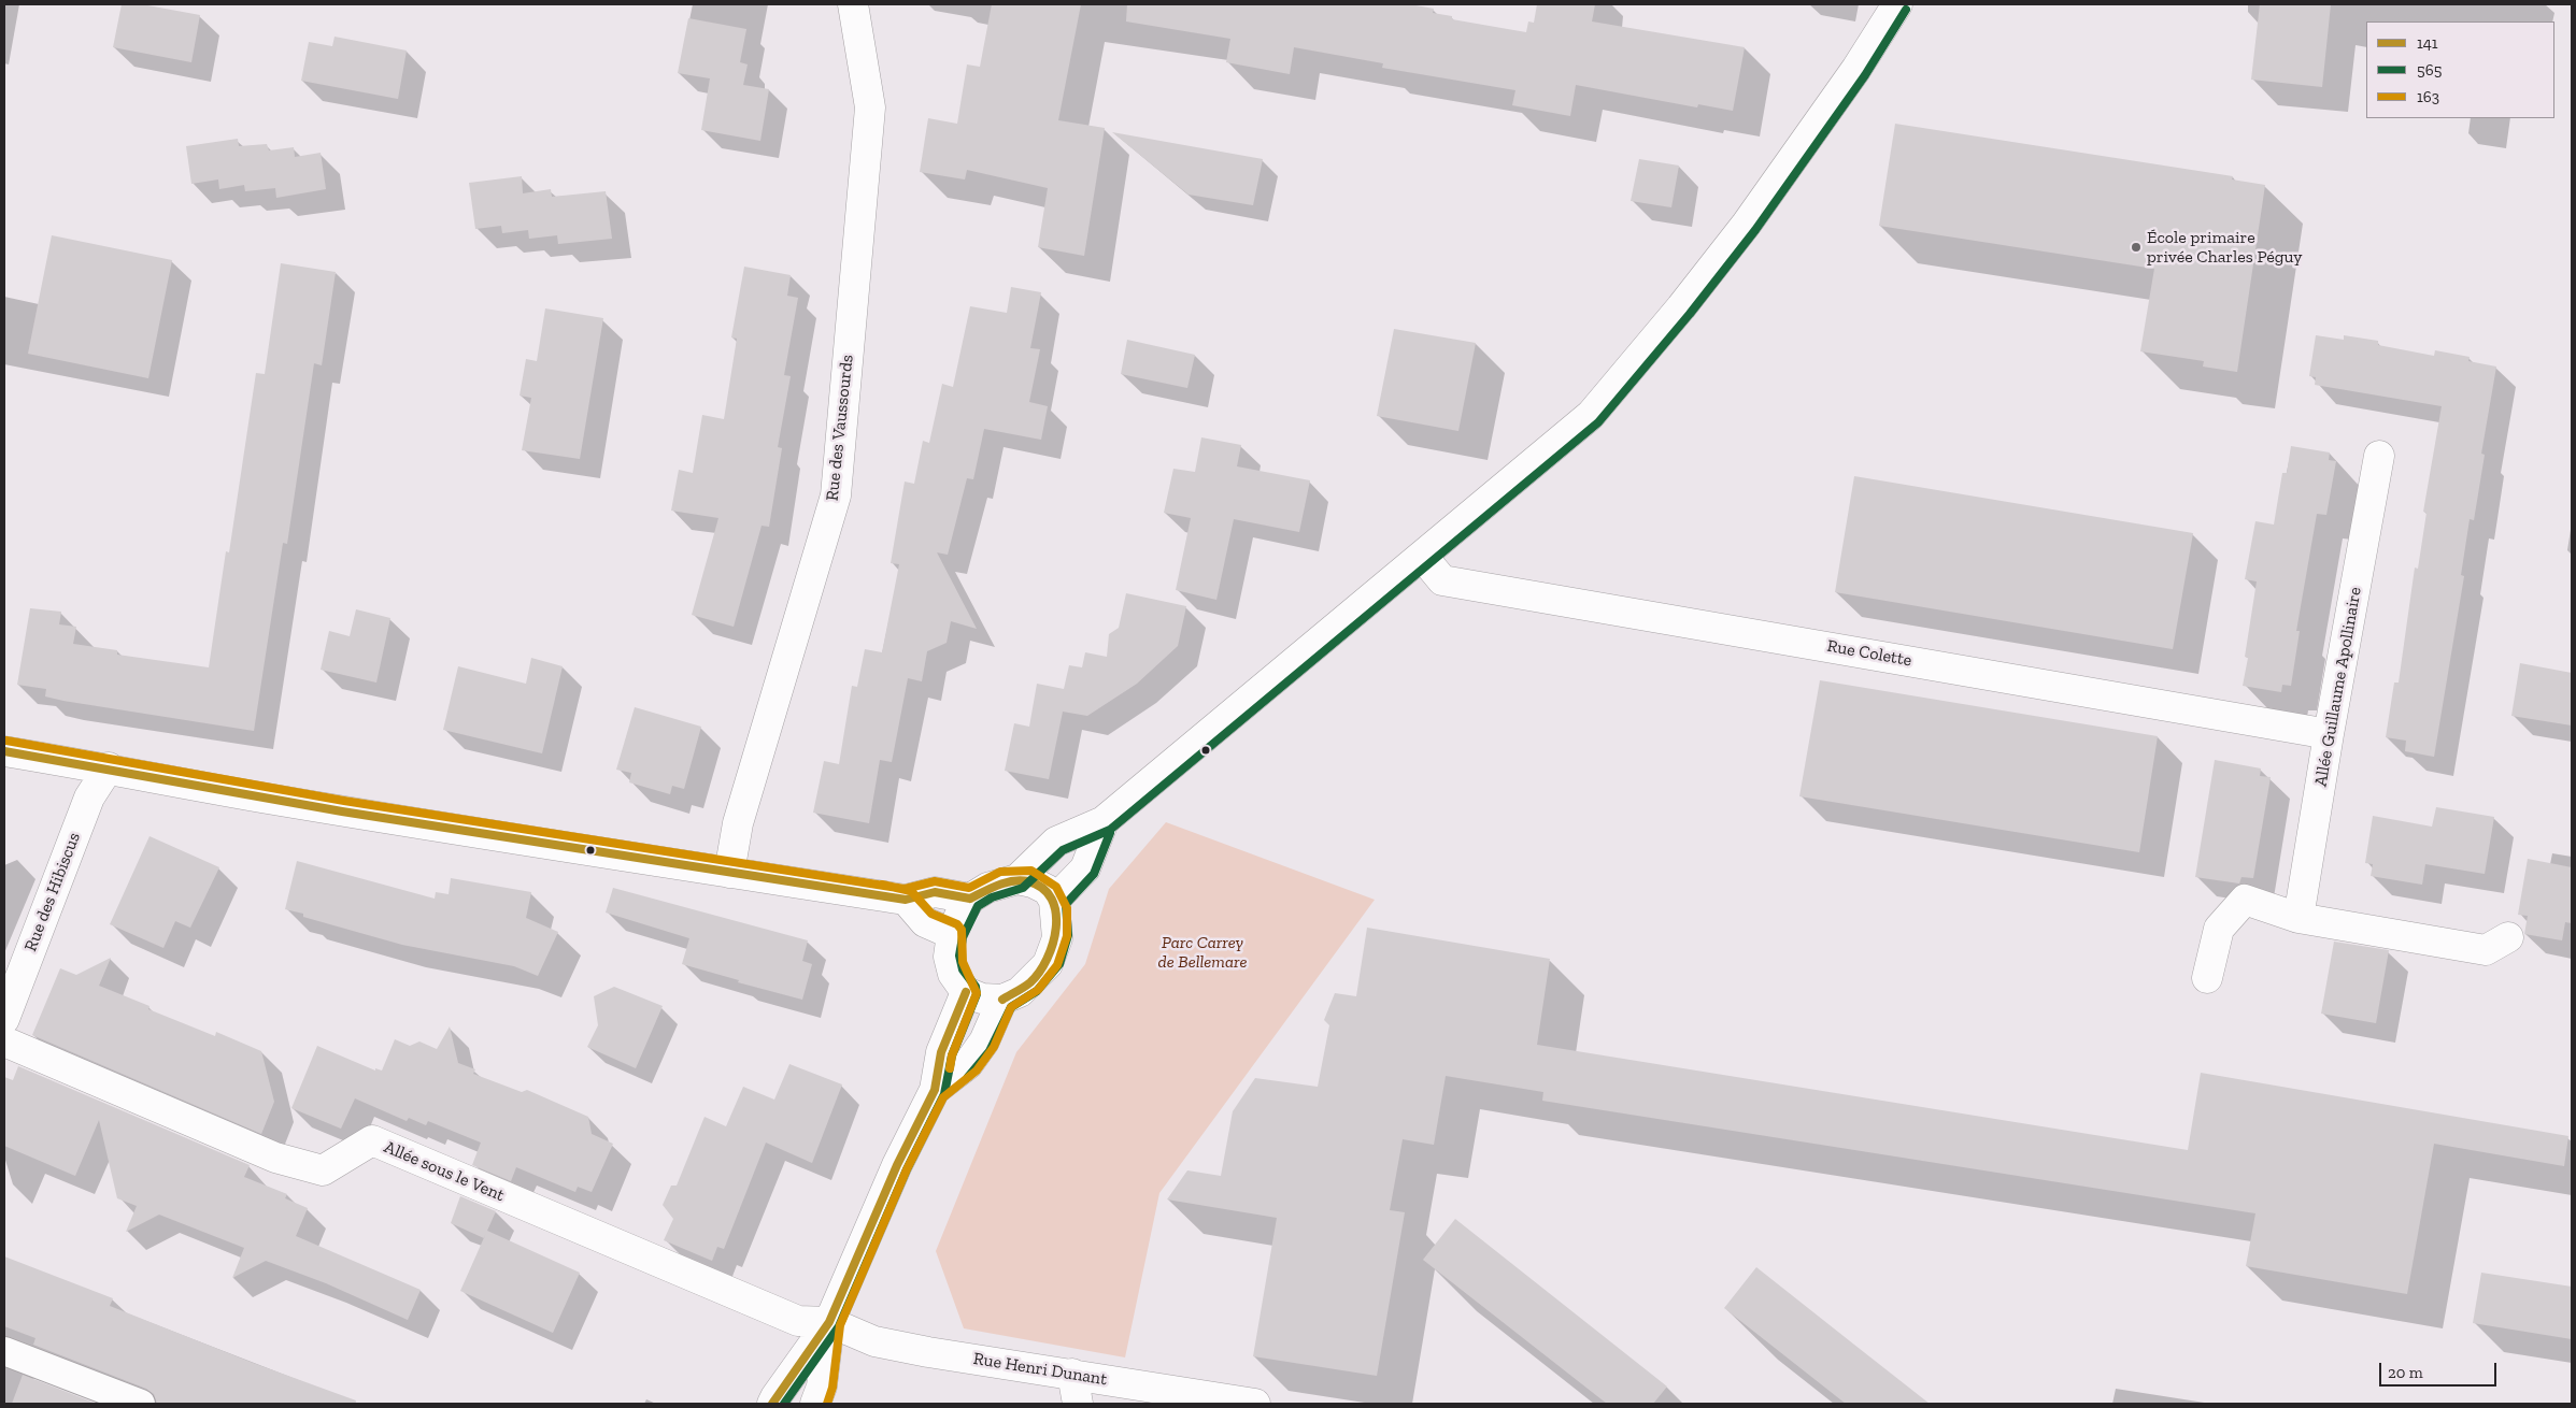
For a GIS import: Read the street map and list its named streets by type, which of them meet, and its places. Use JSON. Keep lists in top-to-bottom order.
{
  "streets": {
    "street": [
      "Rue des Vaussourds",
      "Rue Colette",
      "Allée Guillaume Apollinaire",
      "Rue des Hibiscus",
      "Allée sous le Vent",
      "Rue Henri Dunant"
    ]
  },
  "crossings": [
    ["Rue Colette", "Allée Guillaume Apollinaire"],
    ["Allée sous le Vent", "Rue Henri Dunant"]
  ],
  "parks": ["Parc Carrey de Bellemare"],
  "places": ["École primaire privée Charles Péguy"],
  "lines": ["transit line 565", "transit line 163", "transit line 141"],
  "legend": ["141", "565", "163"],
  "scale_bar": "20 m"
}
